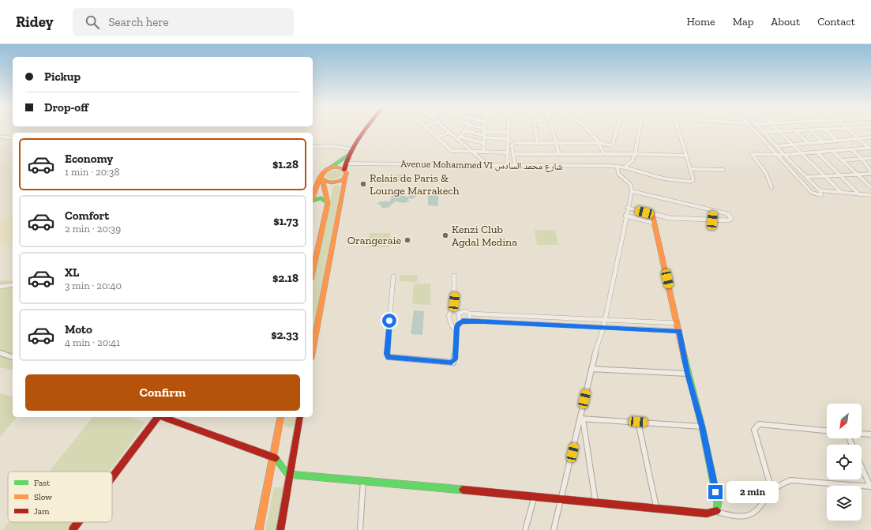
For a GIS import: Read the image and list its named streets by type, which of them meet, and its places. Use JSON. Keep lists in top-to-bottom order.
{
  "streets": {
    "street": ["Avenue Mohammed VI شارع محمد السادس"]
  },
  "places": ["Relais de Paris & Lounge Marrakech", "Kenzi Club Agdal Medina", "Orangeraie"],
  "legend": ["Fast", "Slow", "Jam"],
  "north": "bottom left",
  "page": {
    "header": "Ridey",
    "search": "Search here",
    "nav": [
      "Home",
      "Map",
      "About",
      "Contact"
    ],
    "banner": ["Pickup", "Drop-off"],
    "list": [
      {
        "name": "Economy",
        "note": "1 min · 20:38",
        "value": "$1.28"
      },
      {
        "name": "Comfort",
        "note": "2 min · 20:39",
        "value": "$1.73"
      },
      {
        "name": "XL",
        "note": "3 min · 20:40",
        "value": "$2.18"
      },
      {
        "name": "Moto",
        "note": "4 min · 20:41",
        "value": "$2.33"
      }
    ],
    "buttons": "Confirm",
    "bubble": "2 min"
  }
}
